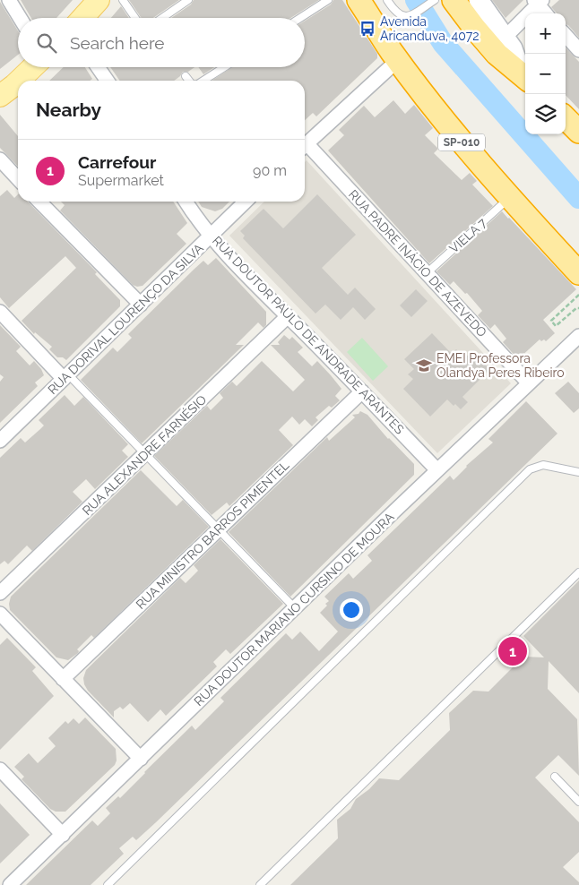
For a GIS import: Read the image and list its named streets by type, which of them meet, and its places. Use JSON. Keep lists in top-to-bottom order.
{
  "streets": {
    "highway": ["SP-010"],
    "street": [
      "RUA PADRE INÁCIO DE AZEVEDO",
      "RUA DORIVAL LOURENÇO DA SILVA",
      "RUA DOUTOR PAULO DE ANDRADE ARANTES",
      "RUA ALEXANDRE FARNÉSIO",
      "RUA MINISTRO BARROS PIMENTEL",
      "RUA DOUTOR MARIANO CURSINO DE MOURA"
    ],
    "lane": ["VIELA 7"]
  },
  "crossings": [
    ["SP-010", "VIELA 7"],
    ["VIELA 7", "RUA PADRE INÁCIO DE AZEVEDO"],
    ["RUA PADRE INÁCIO DE AZEVEDO", "RUA DOUTOR MARIANO CURSINO DE MOURA"],
    ["RUA DORIVAL LOURENÇO DA SILVA", "RUA DOUTOR PAULO DE ANDRADE ARANTES"],
    ["RUA DOUTOR PAULO DE ANDRADE ARANTES", "RUA ALEXANDRE FARNÉSIO"],
    ["RUA DOUTOR PAULO DE ANDRADE ARANTES", "RUA MINISTRO BARROS PIMENTEL"],
    ["RUA DOUTOR PAULO DE ANDRADE ARANTES", "RUA DOUTOR MARIANO CURSINO DE MOURA"]
  ],
  "places": {
    "bus stop": ["Avenida Aricanduva, 4072"],
    "school or university": ["EMEI Professora Olandya Peres Ribeiro"]
  },
  "page": {
    "map_buttons": ["+", "−"],
    "search": "Search here",
    "heading": "Nearby",
    "list": [
      {
        "mark": "1",
        "name": "Carrefour",
        "note": "Supermarket",
        "value": "90 m"
      }
    ],
    "pins": "1"
  }
}
